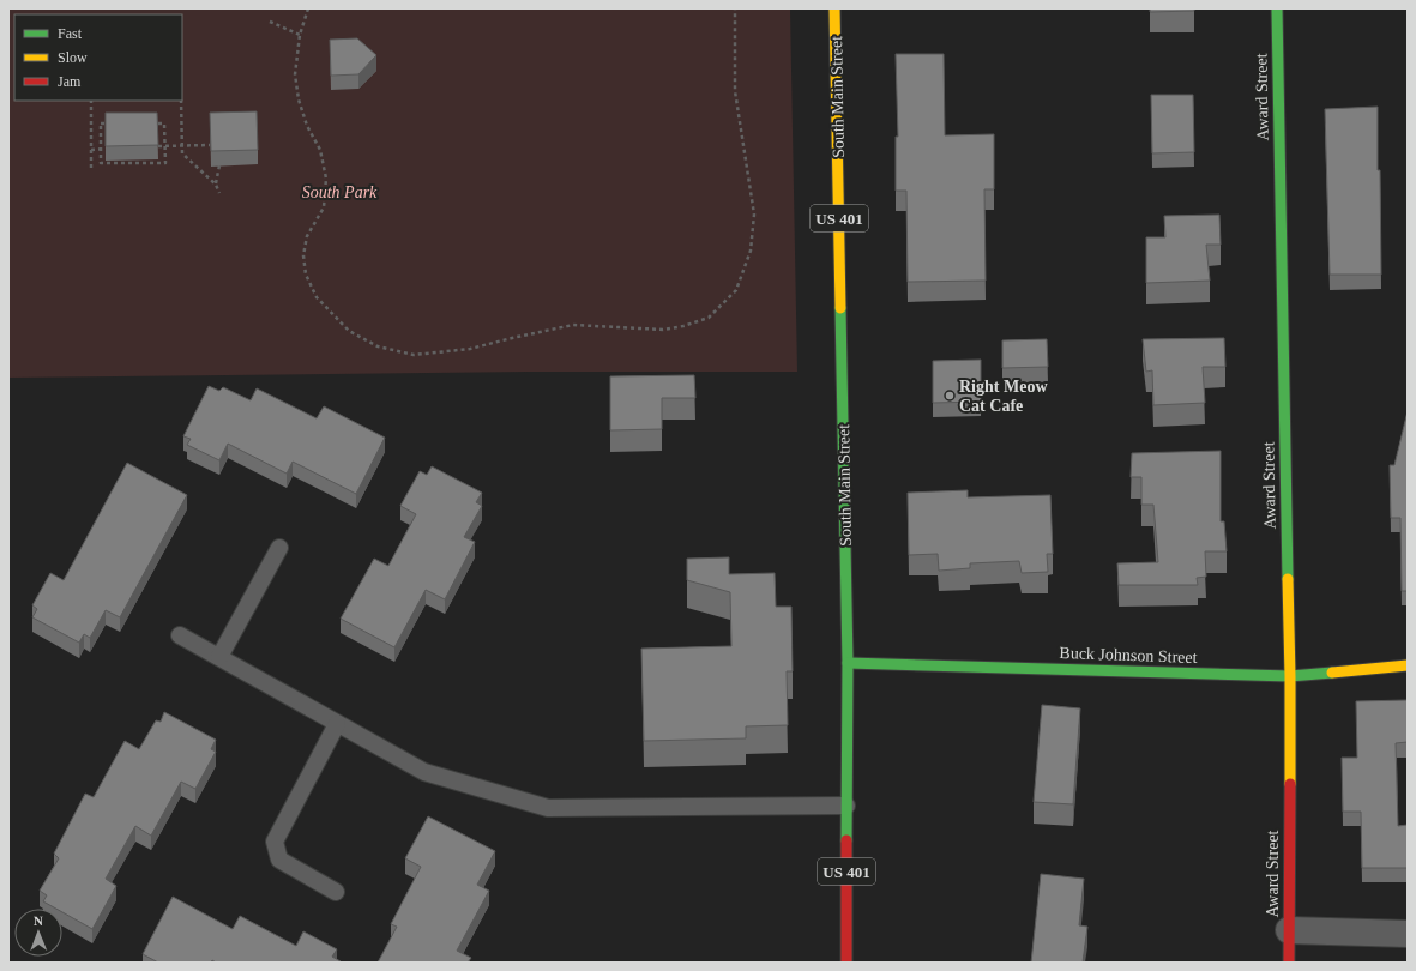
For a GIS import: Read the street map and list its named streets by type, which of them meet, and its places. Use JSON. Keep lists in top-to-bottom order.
{
  "streets": {
    "main road": [
      "South Main Street",
      "Award Street",
      "US 401",
      "Buck Johnson Street"
    ]
  },
  "crossings": [
    ["South Main Street", "Buck Johnson Street"],
    ["Award Street", "Buck Johnson Street"]
  ],
  "parks": ["South Park"],
  "places": ["Right Meow Cat Cafe"],
  "legend": ["Fast", "Slow", "Jam"],
  "north": "top"
}
